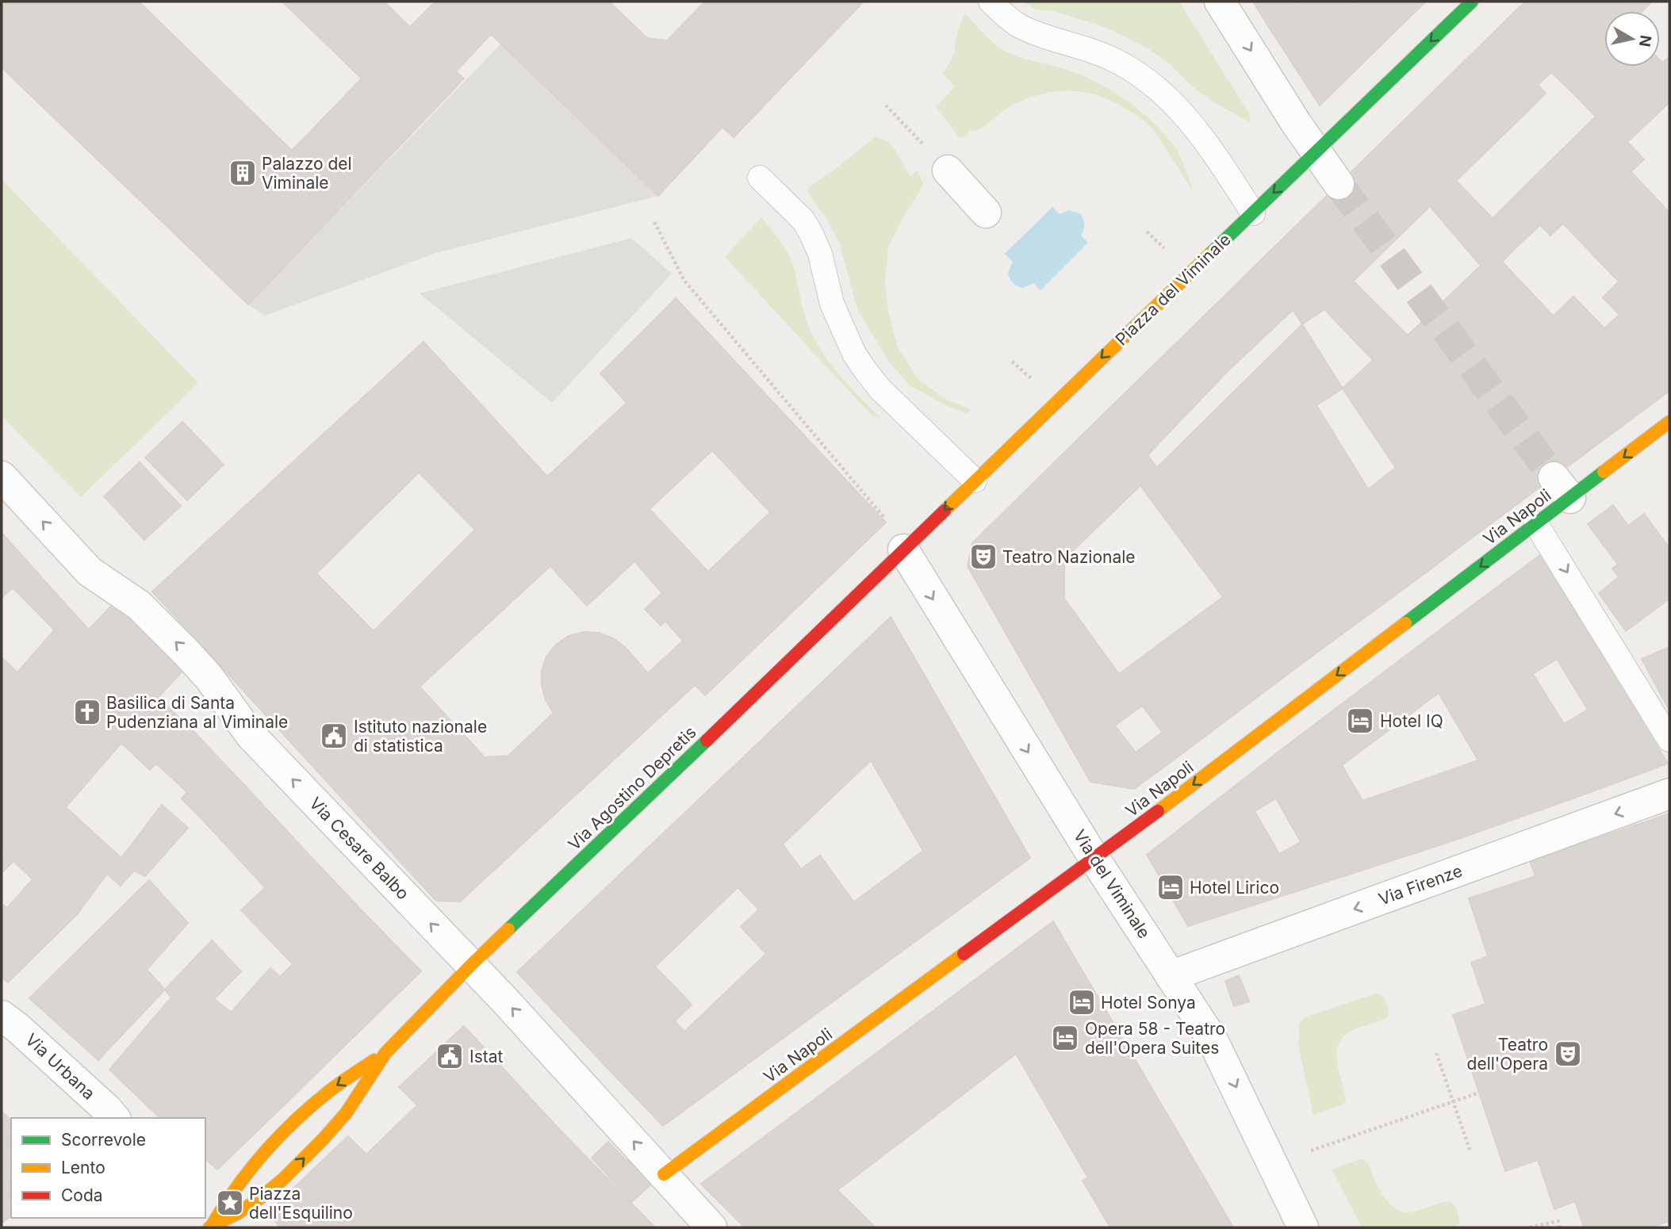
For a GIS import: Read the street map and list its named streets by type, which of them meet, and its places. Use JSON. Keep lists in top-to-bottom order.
{
  "streets": {
    "street": [
      "Piazza del Viminale",
      "Via Napoli",
      "Via Agostino Depretis",
      "Via Cesare Balbo",
      "Via del Viminale",
      "Via Firenze",
      "Via Urbana"
    ]
  },
  "crossings": [
    ["Piazza del Viminale", "Via Agostino Depretis"],
    ["Piazza del Viminale", "Via del Viminale"],
    ["Via Napoli", "Via Cesare Balbo"],
    ["Via Napoli", "Via del Viminale"],
    ["Via Agostino Depretis", "Via Cesare Balbo"],
    ["Via Agostino Depretis", "Via del Viminale"],
    ["Via del Viminale", "Via Firenze"]
  ],
  "one_way": [
    "Piazza del Viminale",
    "Via Napoli",
    "Via Cesare Balbo",
    "Via del Viminale",
    "Via Firenze"
  ],
  "places": {
    "building": ["Palazzo del Viminale"],
    "theatre": ["Teatro Nazionale", "Teatro dell'Opera"],
    "church": ["Basilica di Santa Pudenziana al Viminale"],
    "hotel": [
      "Hotel IQ",
      "Hotel Lirico",
      "Hotel Sonya",
      "Opera 58 - Teatro dell'Opera Suites"
    ],
    "public building": ["Istituto nazionale di statistica", "Istat"],
    "place": ["Piazza dell'Esquilino"]
  },
  "legend": ["Scorrevole", "Lento", "Coda"],
  "north": "right"
}
